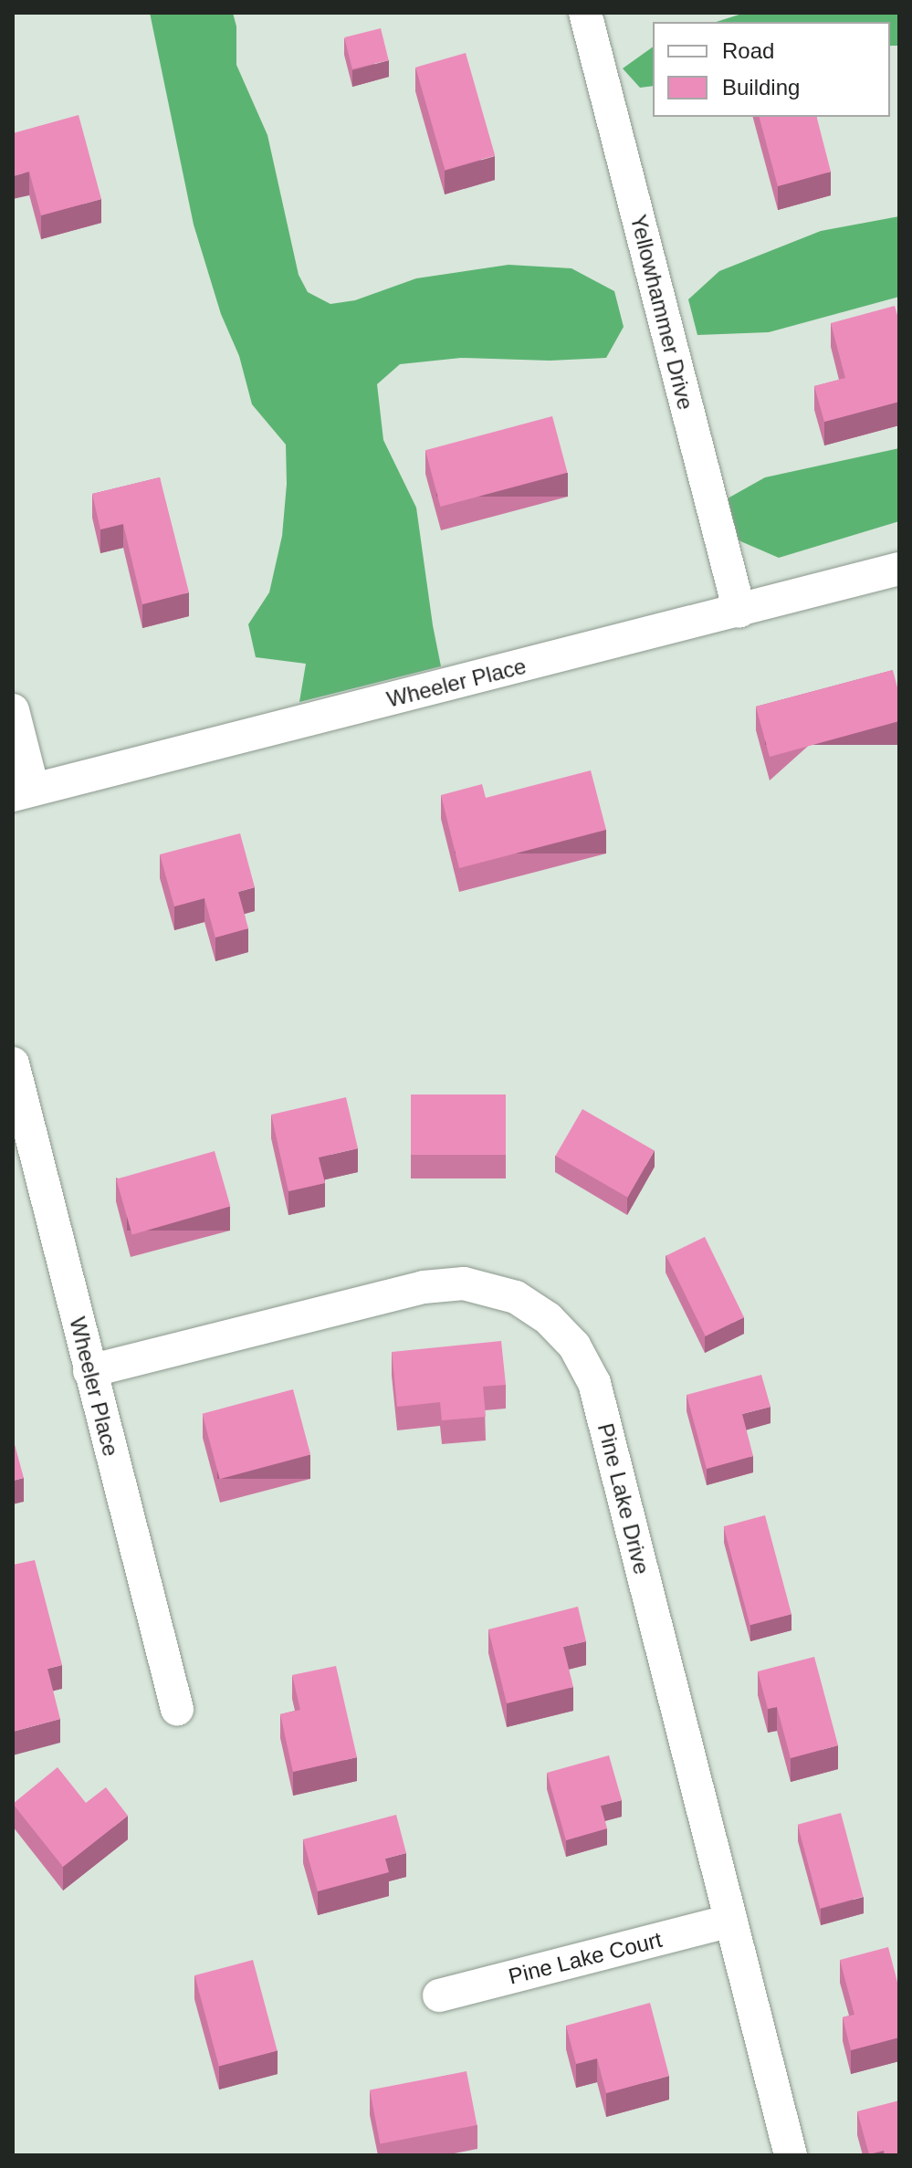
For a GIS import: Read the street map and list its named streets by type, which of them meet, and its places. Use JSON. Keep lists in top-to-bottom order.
{
  "streets": {
    "street": [
      "Yellowhammer Drive",
      "Wheeler Place",
      "Pine Lake Drive",
      "Pine Lake Court"
    ]
  },
  "crossings": [
    ["Yellowhammer Drive", "Wheeler Place"],
    ["Wheeler Place", "Pine Lake Drive"],
    ["Pine Lake Drive", "Pine Lake Court"]
  ],
  "legend": ["Road", "Building"]
}
